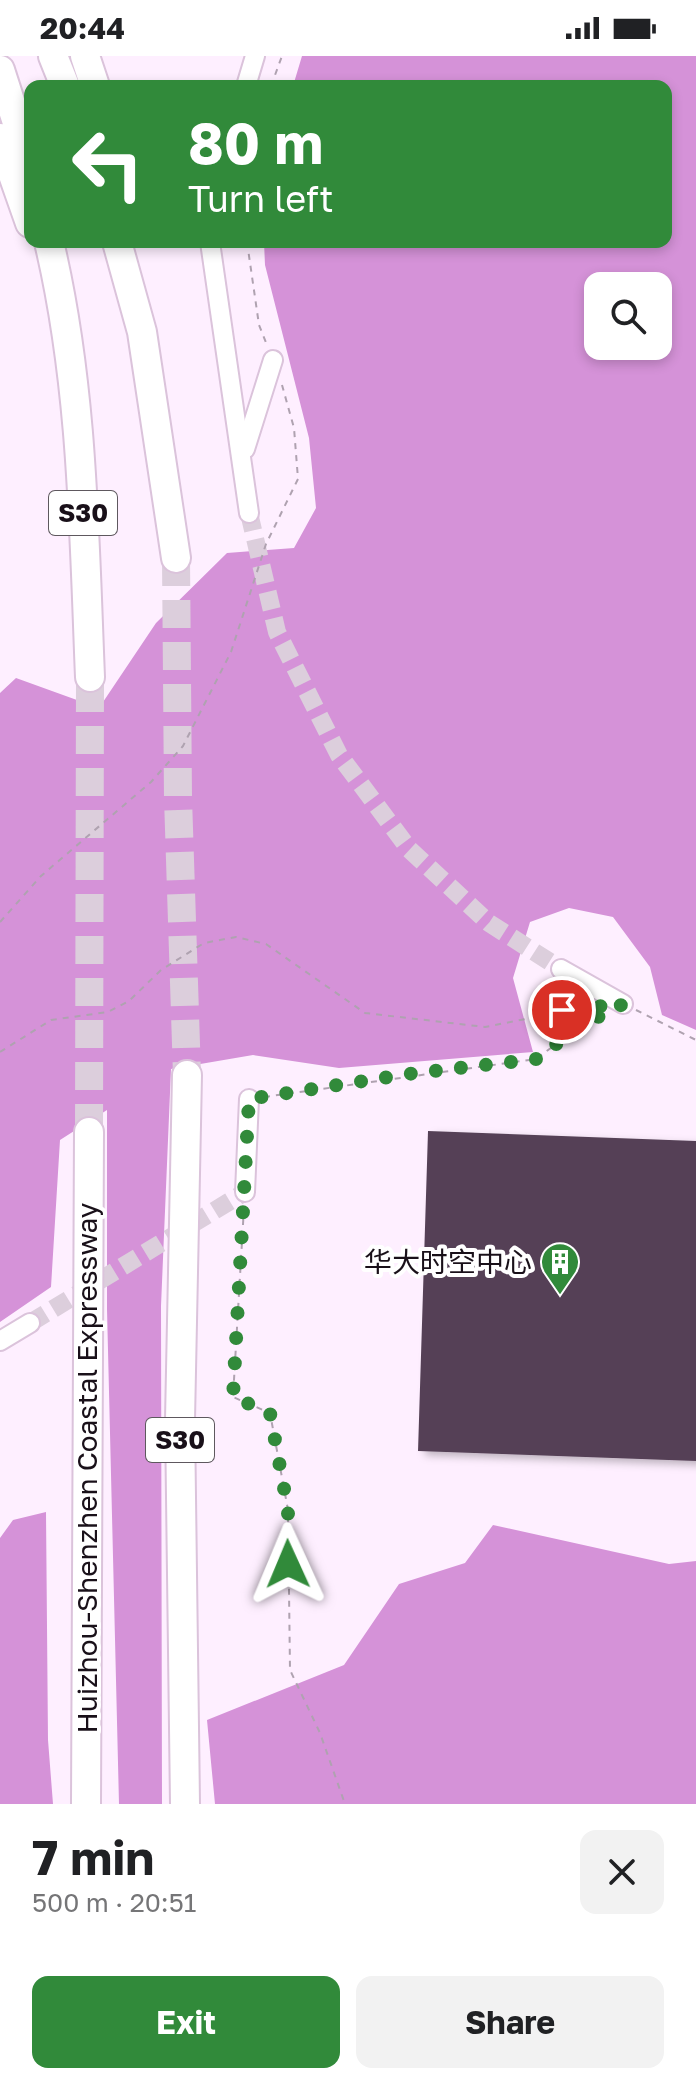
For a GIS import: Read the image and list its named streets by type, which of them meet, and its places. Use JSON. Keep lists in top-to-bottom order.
{
  "streets": {
    "highway": ["S30", "Huizhou-Shenzhen Coastal Expressway"]
  },
  "places": {
    "building": ["华大时空中心"]
  },
  "page": {
    "status": "20:44",
    "turn": ["80 m", "Turn left"],
    "heading": ["7 min", "500 m · 20:51"],
    "buttons": ["Exit", "Share"]
  }
}
